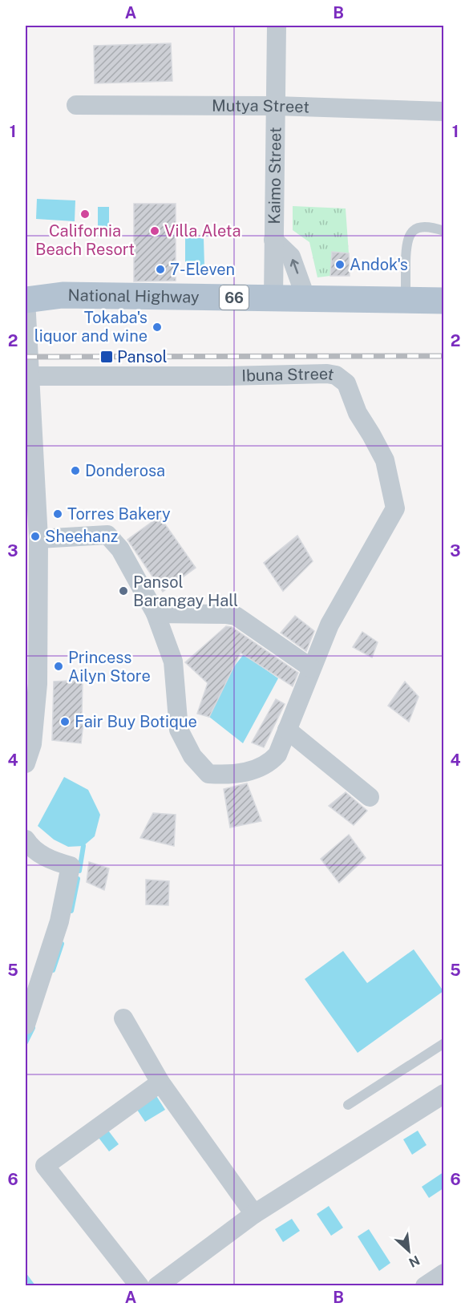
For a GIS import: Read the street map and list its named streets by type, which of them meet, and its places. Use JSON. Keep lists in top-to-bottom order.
{
  "streets": {
    "main road": ["National Highway", "66"],
    "street": ["Mutya Street", "Kaimo Street", "Ibuna Street"]
  },
  "crossings": [
    ["Mutya Street", "Kaimo Street"],
    ["Kaimo Street", "National Highway"]
  ],
  "places": {
    "other": [
      "California Beach Resort",
      "Villa Aleta",
      "Andok's",
      "7-Eleven",
      "Tokaba's liquor and wine",
      "Donderosa",
      "Torres Bakery",
      "Sheehanz",
      "Pansol Barangay Hall",
      "Princess Ailyn Store",
      "Fair Buy Botique"
    ],
    "transit": ["Pansol"]
  },
  "north": "bottom right",
  "grid": {
    "columns": ["A", "B"],
    "rows": [
      "1",
      "2",
      "3",
      "4",
      "5",
      "6"
    ]
  }
}
